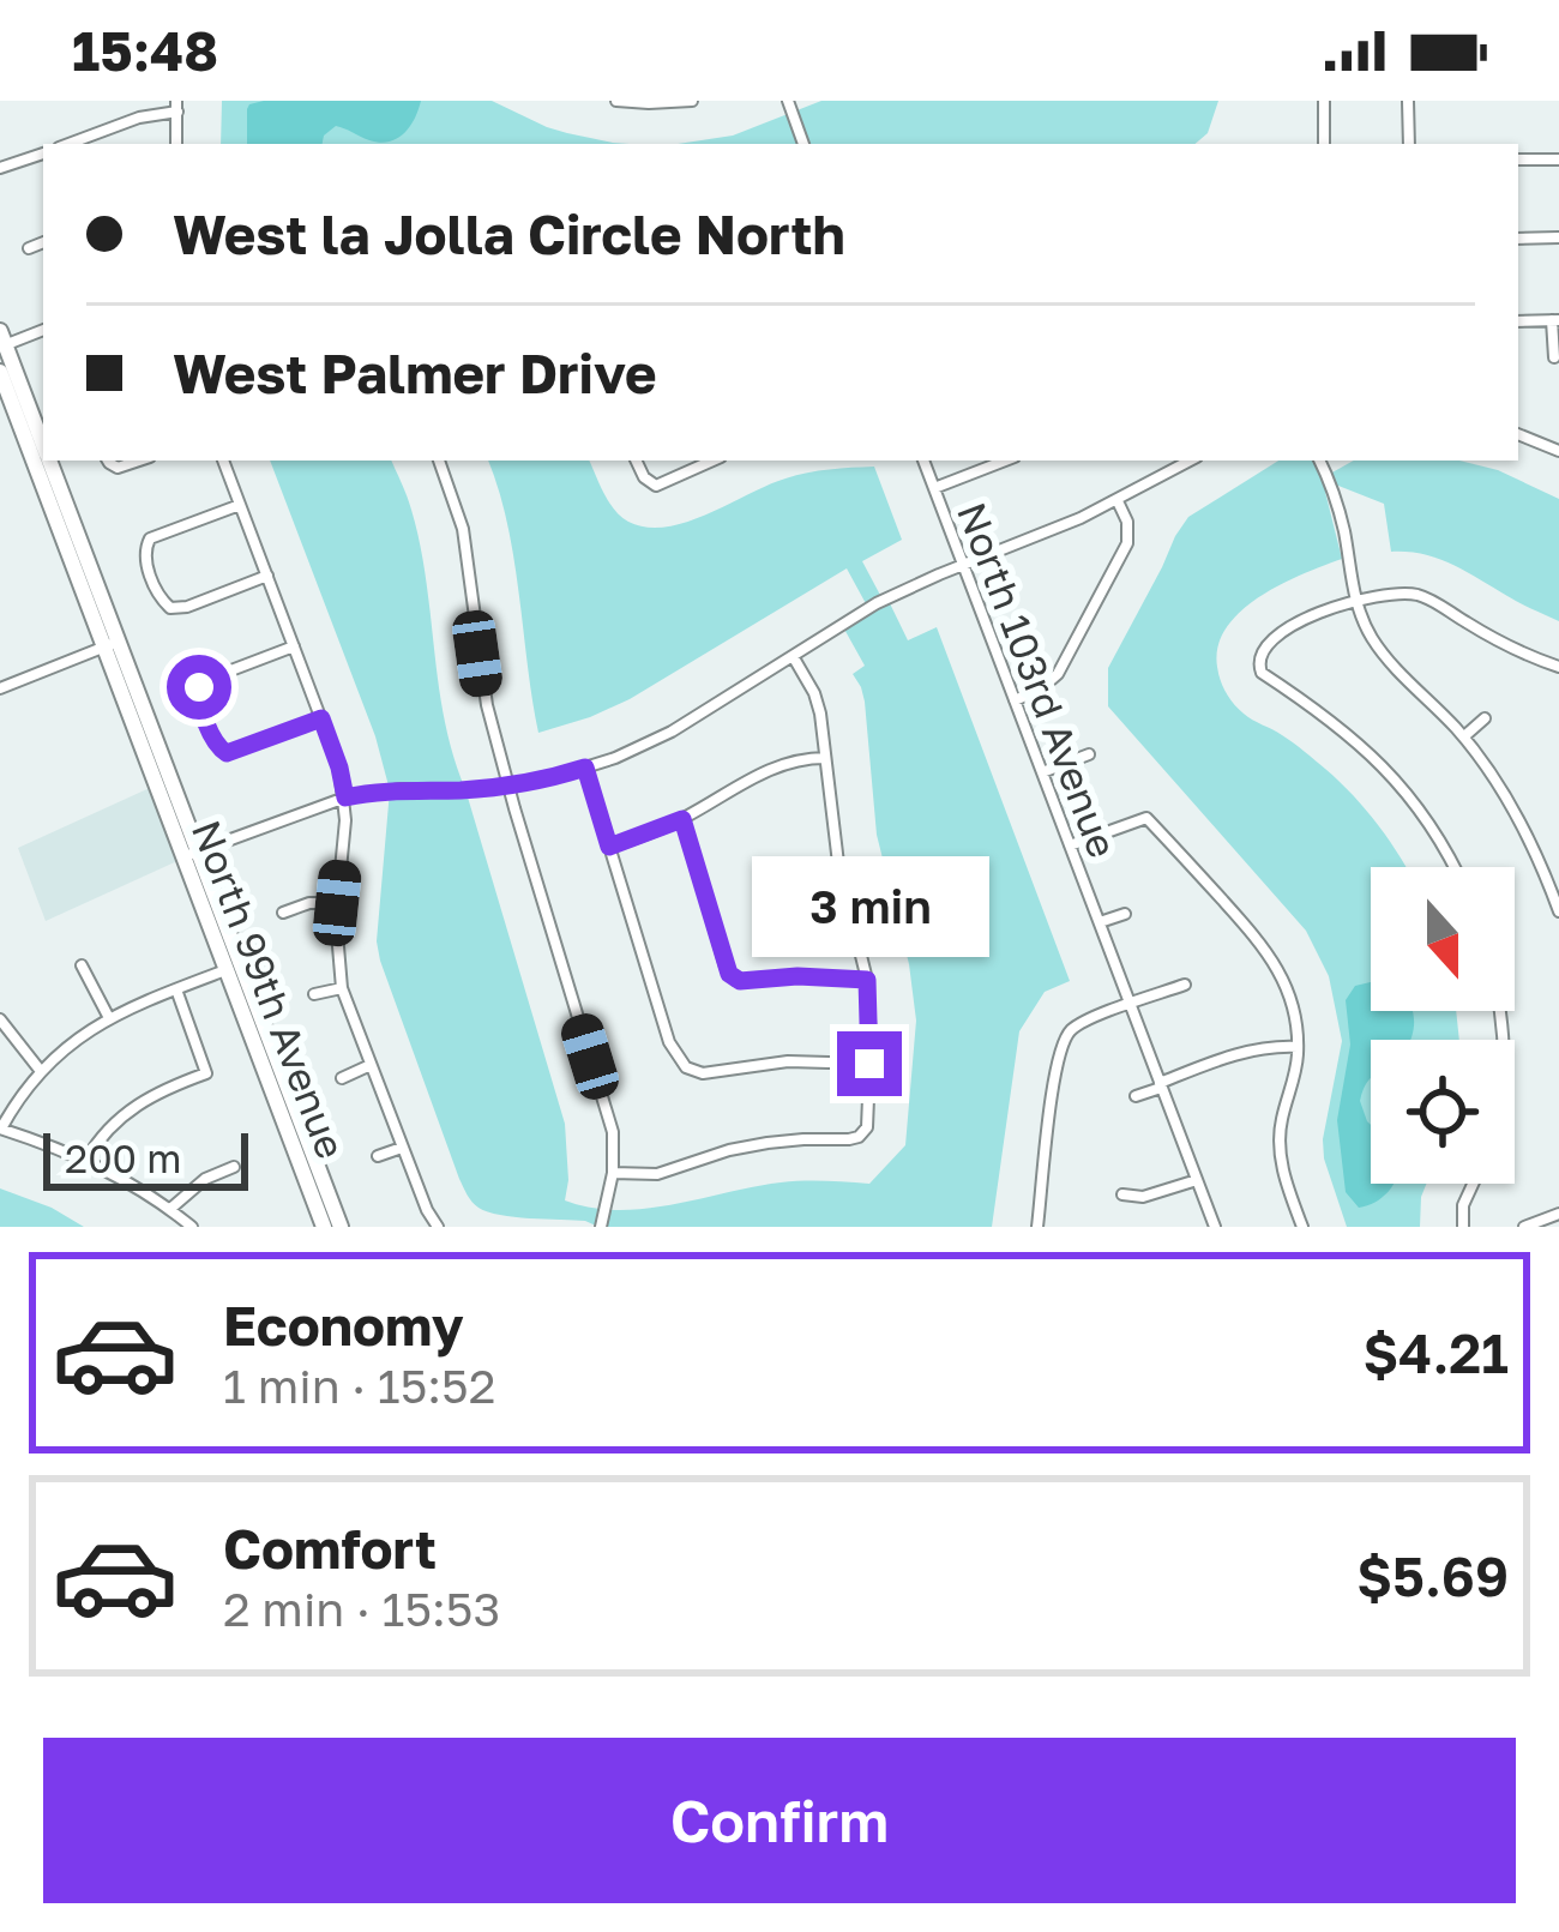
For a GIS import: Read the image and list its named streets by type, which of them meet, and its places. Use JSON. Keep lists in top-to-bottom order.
{
  "streets": {
    "main road": ["North 99th Avenue"],
    "street": ["North 103rd Avenue"]
  },
  "scale_bar": "200 m",
  "north": "bottom",
  "page": {
    "status": "15:48",
    "banner": ["West la Jolla Circle North", "West Palmer Drive"],
    "bubble": "3 min",
    "scale": "200 m",
    "list": [
      {
        "name": "Economy",
        "note": "1 min · 15:52",
        "value": "$4.21"
      },
      {
        "name": "Comfort",
        "note": "2 min · 15:53",
        "value": "$5.69"
      }
    ],
    "buttons": "Confirm"
  }
}
